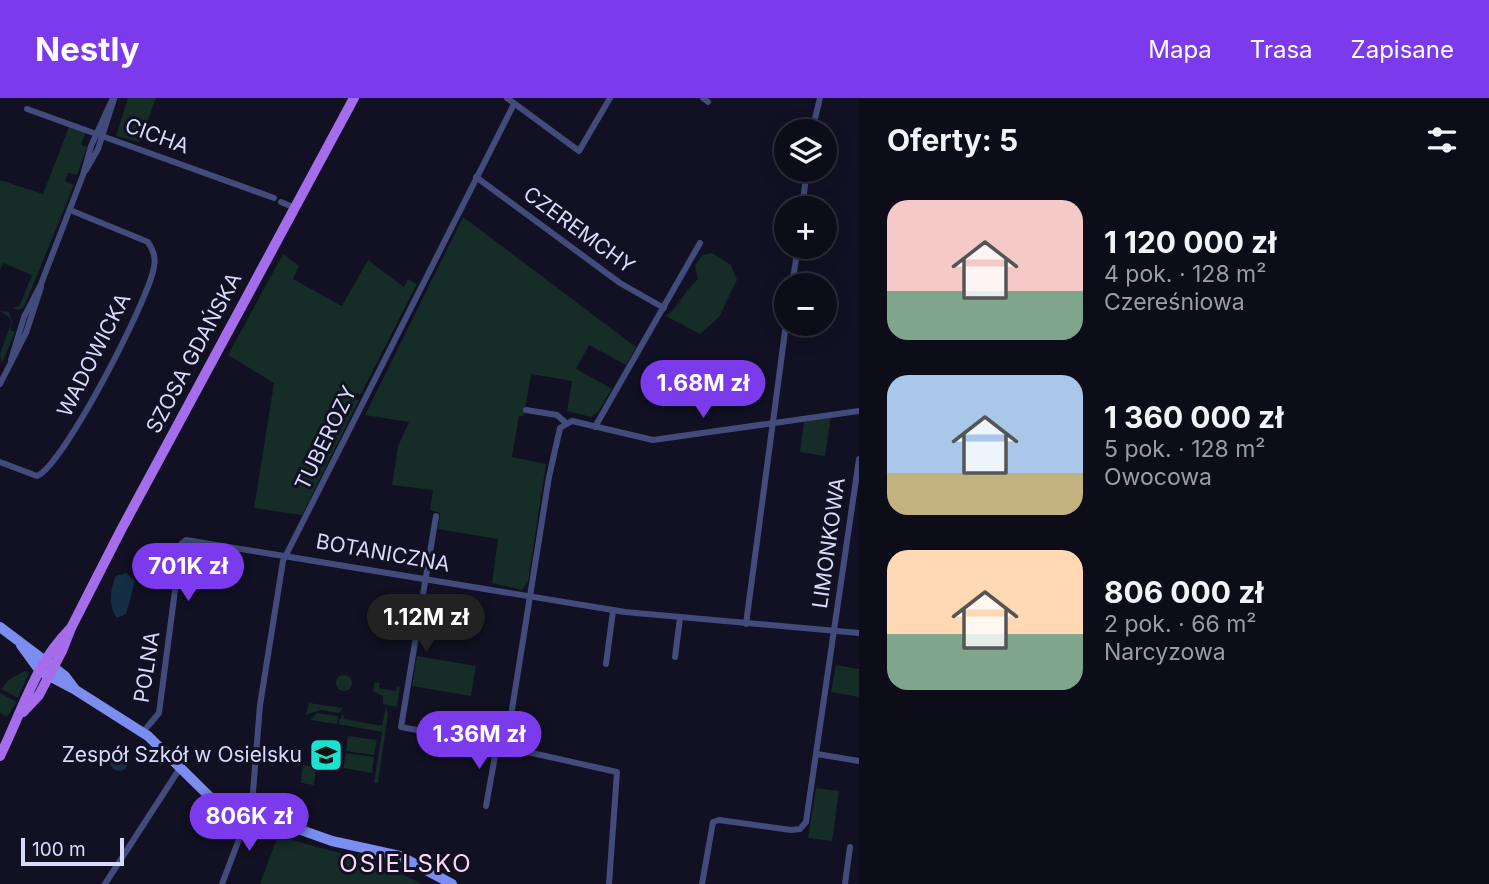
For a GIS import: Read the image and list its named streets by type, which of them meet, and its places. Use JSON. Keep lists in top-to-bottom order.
{
  "streets": {
    "main road": ["SZOSA GDAŃSKA"],
    "street": [
      "CICHA",
      "CZEREMCHY",
      "WADOWICKA",
      "TUBEROZY",
      "LIMONKOWA",
      "BOTANICZNA",
      "POLNA"
    ]
  },
  "crossings": [
    ["CZEREMCHY", "TUBEROZY"],
    ["TUBEROZY", "BOTANICZNA"],
    ["TUBEROZY", "POLNA"],
    ["LIMONKOWA", "BOTANICZNA"],
    ["BOTANICZNA", "POLNA"]
  ],
  "districts": ["OSIELSKO"],
  "places": {
    "school or university": ["Zespół Szkół w Osielsku"]
  },
  "scale_bar": "100 m",
  "page": {
    "header": "Nestly",
    "nav": ["Mapa", "Trasa", "Zapisane"],
    "heading": "Oferty: 5",
    "map_buttons": ["+", "−"],
    "list": [
      {
        "name": "1 120 000 zł",
        "note": "4 pok. · 128 m² · Czereśniowa"
      },
      {
        "name": "1 360 000 zł",
        "note": "5 pok. · 128 m² · Owocowa"
      },
      {
        "name": "806 000 zł",
        "note": "2 pok. · 66 m² · Narcyzowa"
      }
    ],
    "price": [
      "1.68M zł",
      "701K zł",
      "1.12M zł",
      "1.36M zł",
      "806K zł"
    ],
    "scale": "100 m"
  }
}
